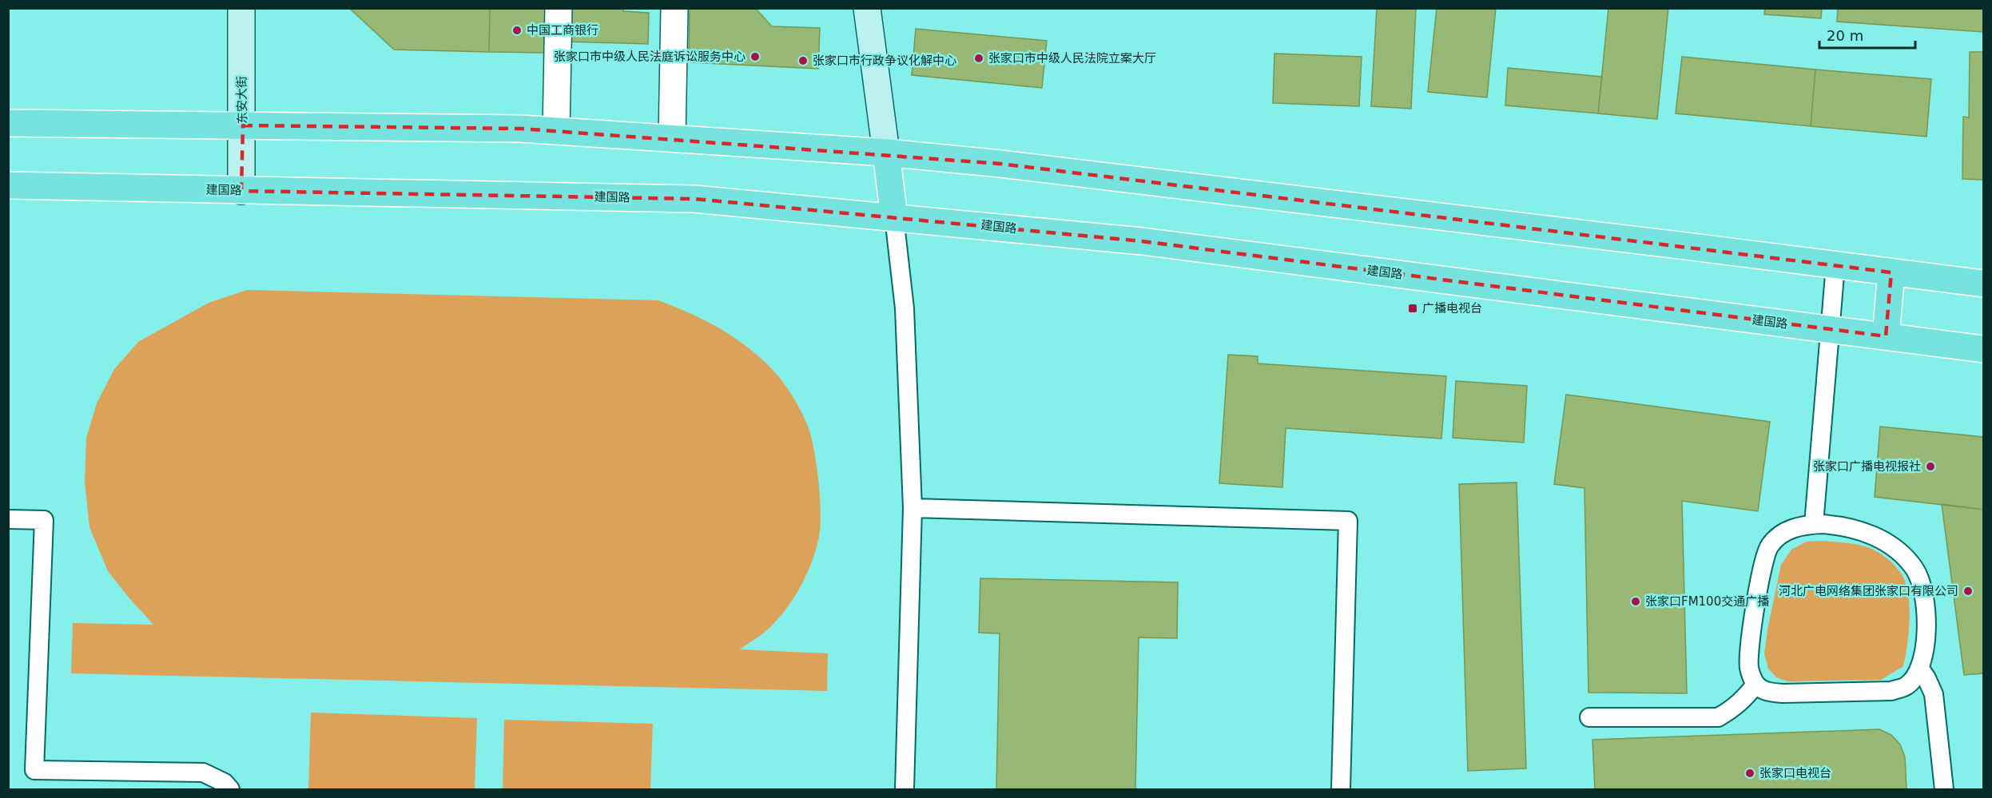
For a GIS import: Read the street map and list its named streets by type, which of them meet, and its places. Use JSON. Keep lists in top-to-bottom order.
{
  "streets": {
    "main road": ["东安大街", "建国路"]
  },
  "crossings": [
    ["东安大街", "建国路"]
  ],
  "places": {
    "other": [
      "中国工商银行",
      "张家口市中级人民法庭诉讼服务中心",
      "张家口市中级人民法院立案大厅",
      "张家口市行政争议化解中心",
      "张家口广播电视报社",
      "河北广电网络集团张家口有限公司",
      "张家口FM100交通广播",
      "张家口电视台"
    ],
    "transit": ["广播电视台"]
  },
  "scale_bar": "20 m"
}
